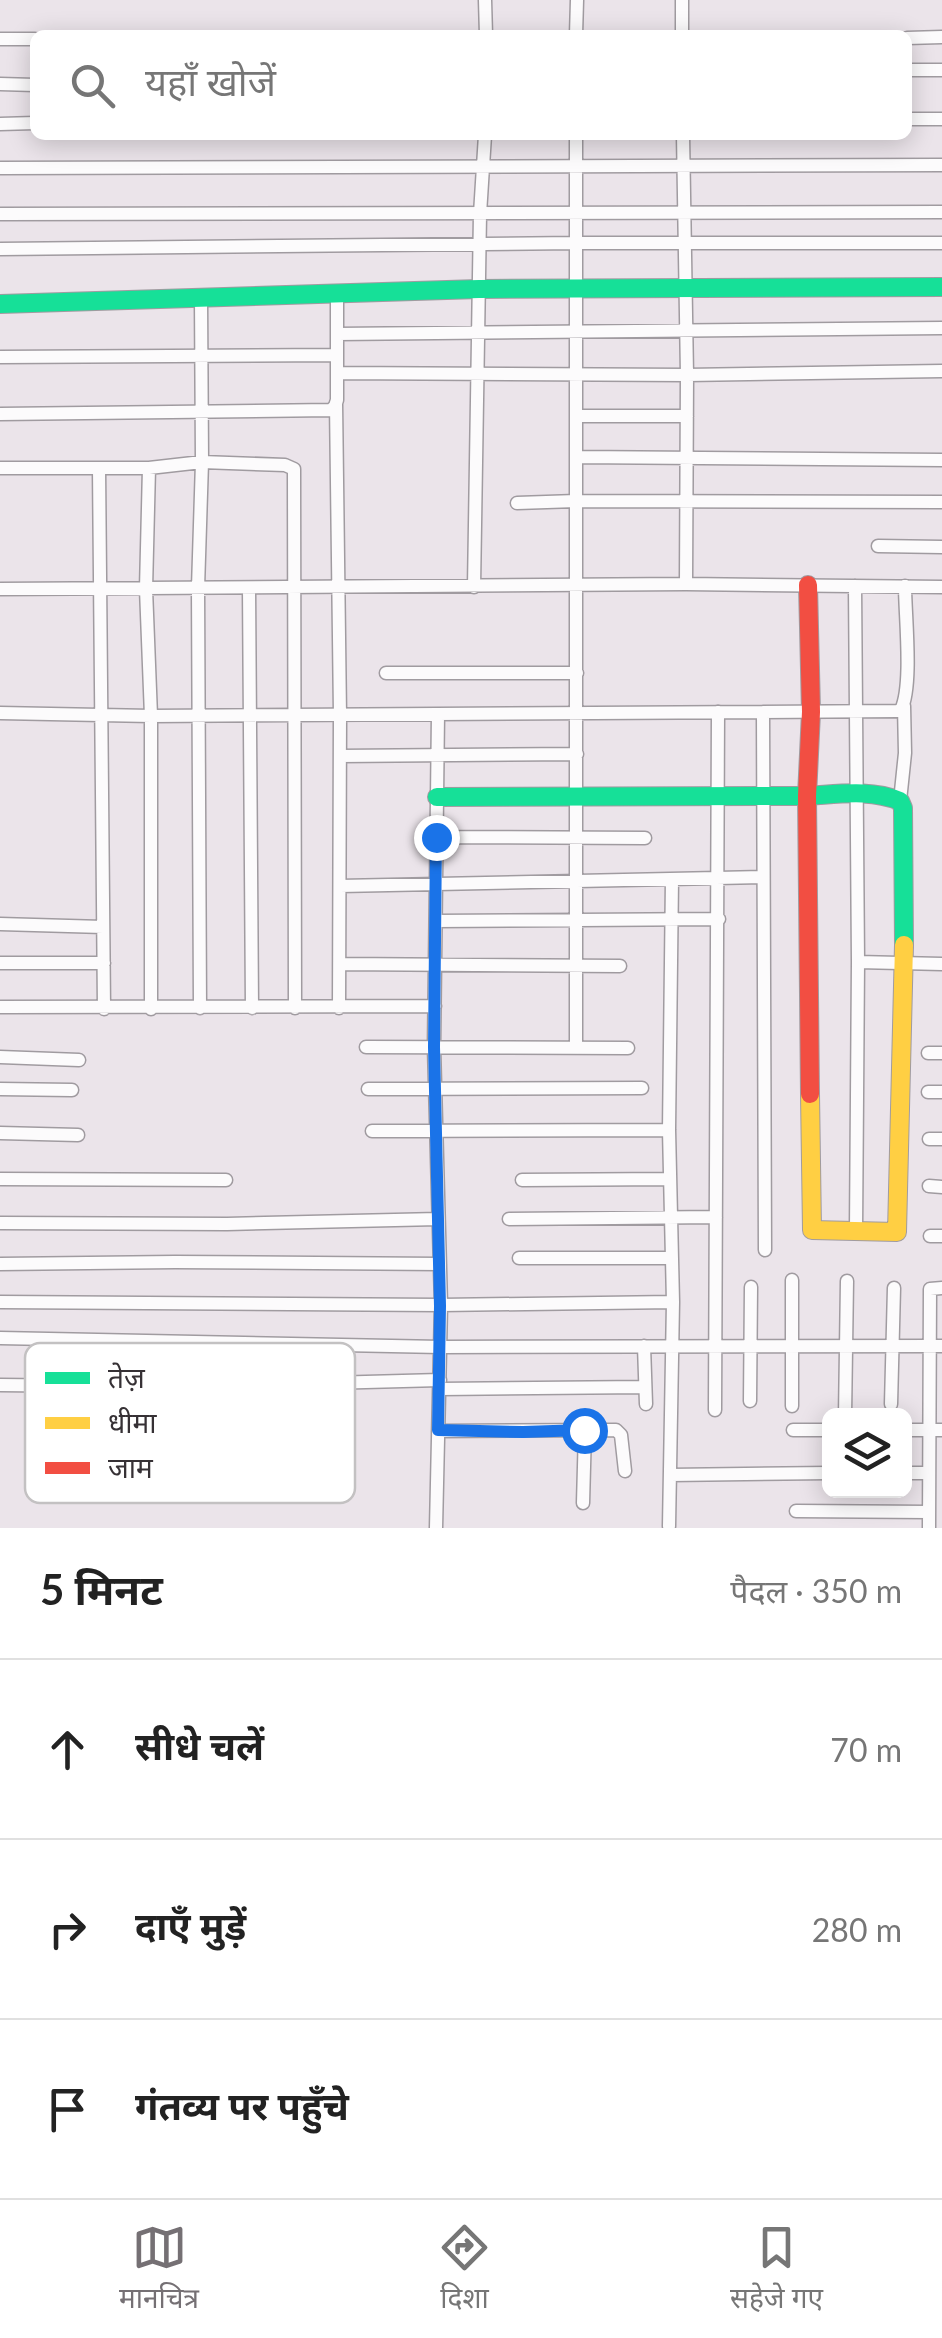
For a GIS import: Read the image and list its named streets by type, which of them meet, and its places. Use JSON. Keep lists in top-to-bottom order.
{
  "legend": ["तेज़", "धीमा", "जाम"],
  "page": {
    "search": "यहाँ खोजें",
    "heading": ["5 मिनट", "पैदल · 350 m"],
    "list": [
      ["सीधे चलें", "70 m"],
      ["दाएँ मुड़ें", "280 m"],
      "गंतव्य पर पहुँचे"
    ],
    "nav": ["मानचित्र", "दिशा", "सहेजे गए"]
  }
}
